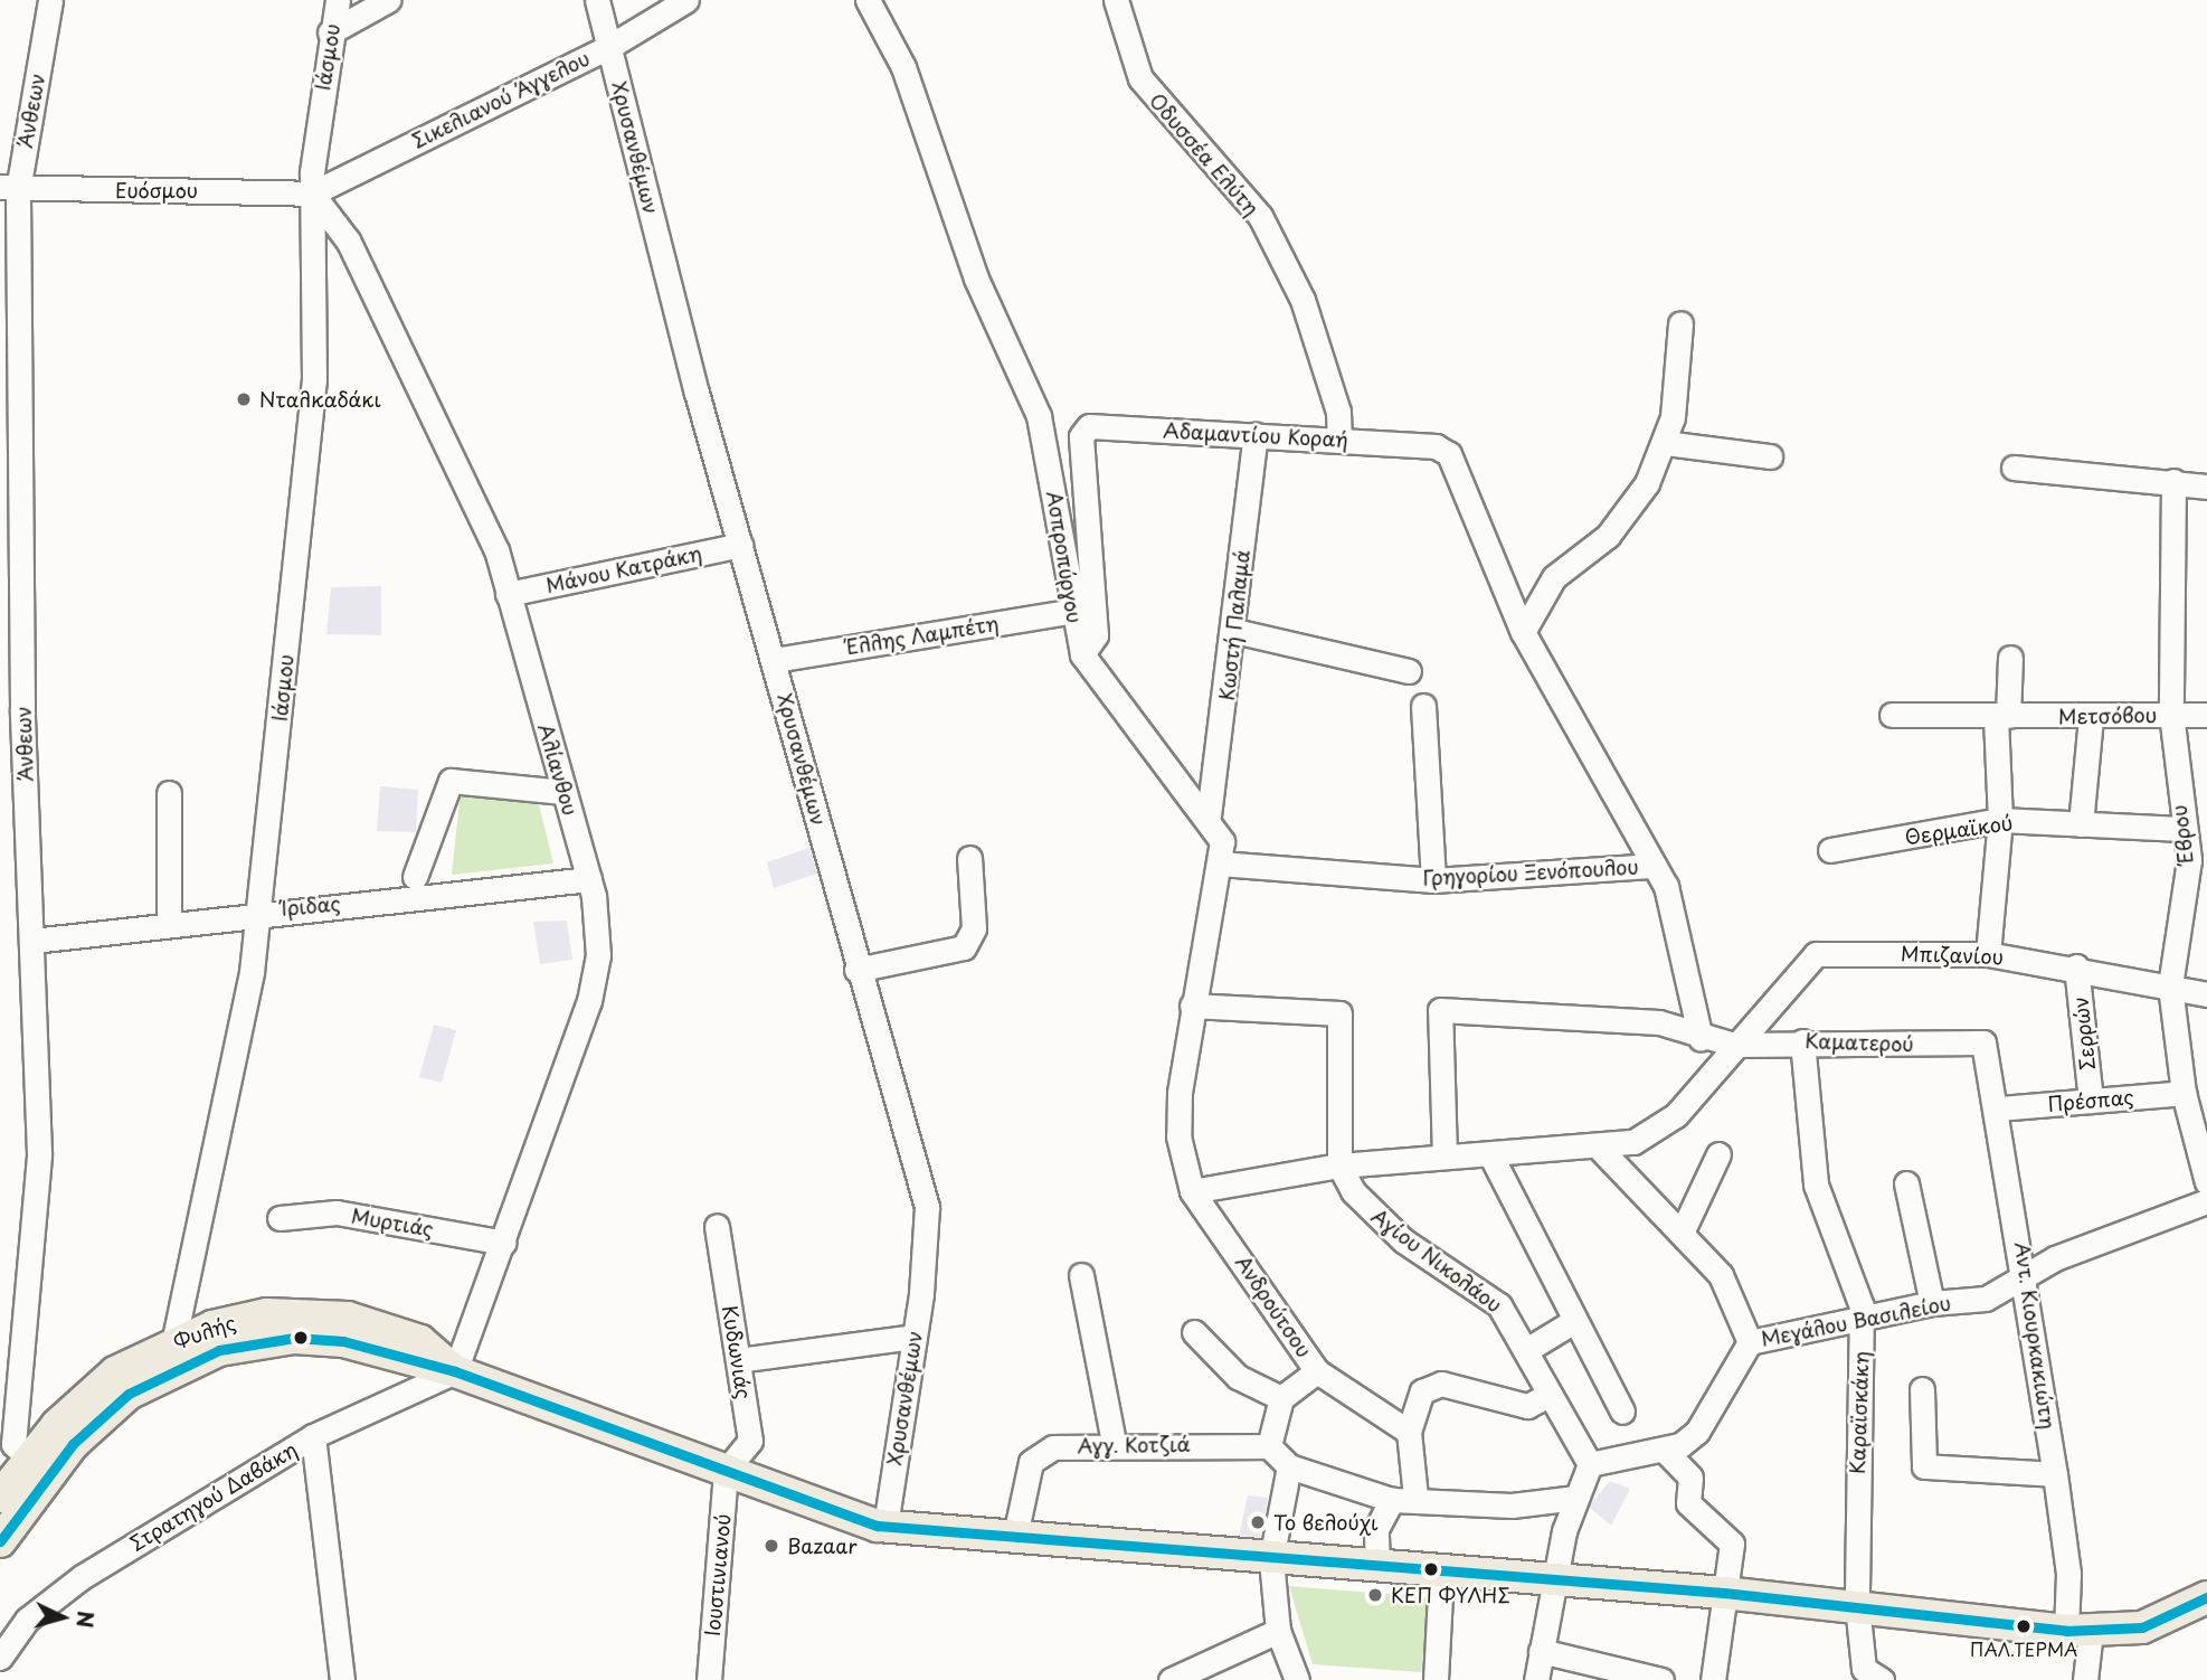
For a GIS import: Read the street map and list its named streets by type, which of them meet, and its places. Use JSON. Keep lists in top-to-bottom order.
{
  "streets": {
    "main road": ["Φυλής"],
    "street": [
      "Ιάσμου",
      "Σικελιανού Άγγελου",
      "Άνθεων",
      "Χρυσανθέμων",
      "Οδυσσέα Ελύτη",
      "Ευόσμου",
      "Αδαμαντίου Κοραή",
      "Ασπροπύργου",
      "Μάνου Κατράκη",
      "Κωστή Παλαμά",
      "Έλλης Λαμπέτη",
      "Μετσόβου",
      "Αλίανθου",
      "Θερμαϊκού",
      "Έβρου",
      "Γρηγορίου Ξενόπουλου",
      "Ίριδας",
      "Μπιζανίου",
      "Σερρών",
      "Καματερού",
      "Πρέσπας",
      "Μυρτιάς",
      "Αγίου Νικολάου",
      "Ανδρούτσου",
      "Μεγάλου Βασιλείου",
      "Αντ. Κιουρκακιώτη",
      "Κυδωνιάς",
      "Καραϊσκάκη",
      "Αγγ. Κοτζιά",
      "Στρατηγού Δαβάκη",
      "Ιουστινιανού"
    ]
  },
  "crossings": [
    ["Ιάσμου", "Σικελιανού Άγγελου"],
    ["Ιάσμου", "Ευόσμου"],
    ["Ιάσμου", "Αλίανθου"],
    ["Ιάσμου", "Ίριδας"],
    ["Ιάσμου", "Φυλής"],
    ["Σικελιανού Άγγελου", "Χρυσανθέμων"],
    ["Σικελιανού Άγγελου", "Ευόσμου"],
    ["Σικελιανού Άγγελου", "Αλίανθου"],
    ["Άνθεων", "Ευόσμου"],
    ["Άνθεων", "Ίριδας"],
    ["Άνθεων", "Φυλής"],
    ["Χρυσανθέμων", "Μάνου Κατράκη"],
    ["Χρυσανθέμων", "Έλλης Λαμπέτη"],
    ["Χρυσανθέμων", "Φυλής"],
    ["Οδυσσέα Ελύτη", "Αδαμαντίου Κοραή"],
    ["Ευόσμου", "Αλίανθου"],
    ["Αδαμαντίου Κοραή", "Ασπροπύργου"],
    ["Αδαμαντίου Κοραή", "Κωστή Παλαμά"],
    ["Ασπροπύργου", "Κωστή Παλαμά"],
    ["Ασπροπύργου", "Έλλης Λαμπέτη"],
    ["Ασπροπύργου", "Γρηγορίου Ξενόπουλου"],
    ["Ασπροπύργου", "Μπιζανίου"],
    ["Ασπροπύργου", "Ανδρούτσου"],
    ["Μάνου Κατράκη", "Αλίανθου"],
    ["Μετσόβου", "Έβρου"],
    ["Αλίανθου", "Ίριδας"],
    ["Αλίανθου", "Μυρτιάς"],
    ["Αλίανθου", "Φυλής"],
    ["Αλίανθου", "Στρατηγού Δαβάκη"],
    ["Θερμαϊκού", "Έβρου"],
    ["Έβρου", "Μπιζανίου"],
    ["Έβρου", "Πρέσπας"],
    ["Μπιζανίου", "Σερρών"],
    ["Μπιζανίου", "Καματερού"],
    ["Μπιζανίου", "Αγίου Νικολάου"],
    ["Μπιζανίου", "Ανδρούτσου"],
    ["Σερρών", "Πρέσπας"],
    ["Καματερού", "Αντ. Κιουρκακιώτη"],
    ["Καματερού", "Καραϊσκάκη"],
    ["Πρέσπας", "Αντ. Κιουρκακιώτη"],
    ["Αγίου Νικολάου", "Μεγάλου Βασιλείου"],
    ["Μεγάλου Βασιλείου", "Αντ. Κιουρκακιώτη"],
    ["Μεγάλου Βασιλείου", "Καραϊσκάκη"],
    ["Φυλής", "Αντ. Κιουρκακιώτη"],
    ["Φυλής", "Κυδωνιάς"],
    ["Φυλής", "Καραϊσκάκη"],
    ["Φυλής", "Αγγ. Κοτζιά"],
    ["Φυλής", "Στρατηγού Δαβάκη"],
    ["Φυλής", "Ιουστινιανού"],
    ["Κυδωνιάς", "Ιουστινιανού"]
  ],
  "places": [
    "Νταλκαδάκι",
    "Το βελούχι",
    "Bazaar",
    "ΚΕΠ ΦΥΛΗΣ",
    "ΠΑΛ.ΤΕΡΜΑ"
  ],
  "north": "right"
}
